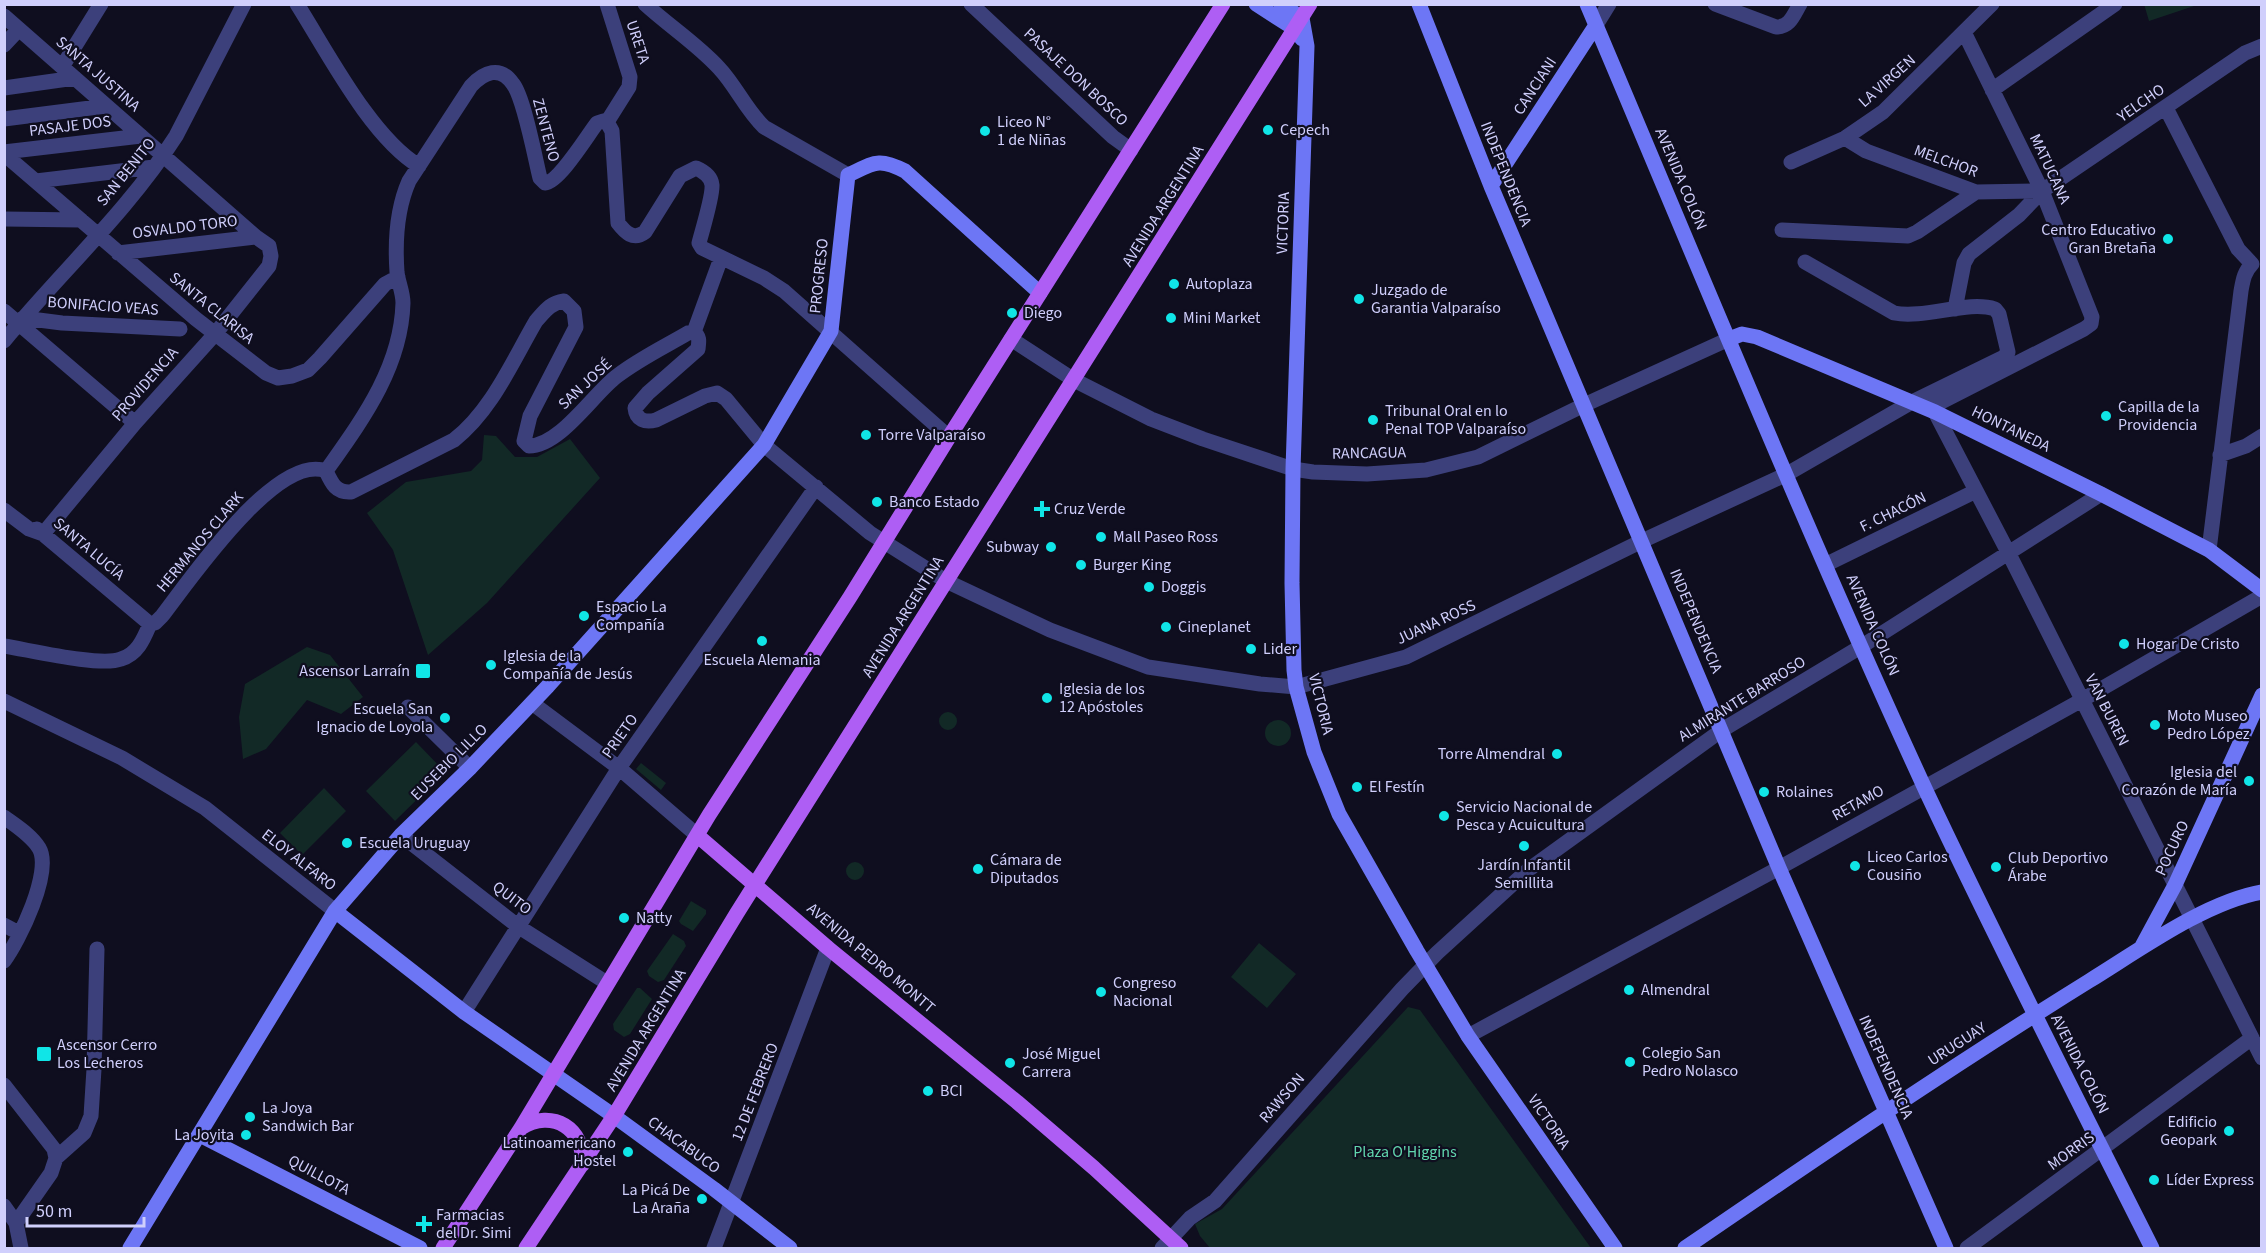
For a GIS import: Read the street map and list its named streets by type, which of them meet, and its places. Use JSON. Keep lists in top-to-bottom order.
{
  "streets": {
    "main road": ["AVENIDA ARGENTINA", "AVENIDA PEDRO MONTT"],
    "street": [
      "URETA",
      "SANTA JUSTINA",
      "PASAJE DON BOSCO",
      "LA VIRGEN",
      "CANCIANI",
      "YELCHO",
      "PASAJE DOS",
      "ZENTENO",
      "MELCHOR",
      "MATUCANA",
      "SAN BENITO",
      "INDEPENDENCIA",
      "AVENIDA COLÓN",
      "VICTORIA",
      "OSVALDO TORO",
      "PROGRESO",
      "BONIFACIO VEAS",
      "SANTA CLARISA",
      "PROVIDENCIA",
      "SAN JOSÉ",
      "HONTANEDA",
      "RANCAGUA",
      "F. CHACÓN",
      "HERMANOS CLARK",
      "SANTA LUCÍA",
      "JUANA ROSS",
      "ALMIRANTE BARROSO",
      "VAN BUREN",
      "PRIETO",
      "EUSEBIO LILLO",
      "RETAMO",
      "POCURO",
      "ELOY ALFARO",
      "QUITO",
      "URUGUAY",
      "12 DE FEBRERO",
      "RAWSON",
      "CHACABUCO",
      "MORRIS",
      "QUILLOTA"
    ]
  },
  "crossings": [
    ["URETA", "ZENTENO"],
    ["SANTA JUSTINA", "PASAJE DOS"],
    ["SANTA JUSTINA", "SAN BENITO"],
    ["SANTA JUSTINA", "OSVALDO TORO"],
    ["SANTA JUSTINA", "PROVIDENCIA"],
    ["LA VIRGEN", "MELCHOR"],
    ["LA VIRGEN", "MATUCANA"],
    ["CANCIANI", "INDEPENDENCIA"],
    ["CANCIANI", "AVENIDA COLÓN"],
    ["YELCHO", "MELCHOR"],
    ["YELCHO", "MATUCANA"],
    ["YELCHO", "JUANA ROSS"],
    ["PASAJE DOS", "SANTA CLARISA"],
    ["MELCHOR", "MATUCANA"],
    ["MATUCANA", "HONTANEDA"],
    ["MATUCANA", "VAN BUREN"],
    ["SAN BENITO", "BONIFACIO VEAS"],
    ["SAN BENITO", "SANTA CLARISA"],
    ["INDEPENDENCIA", "RANCAGUA"],
    ["INDEPENDENCIA", "JUANA ROSS"],
    ["INDEPENDENCIA", "ALMIRANTE BARROSO"],
    ["INDEPENDENCIA", "RETAMO"],
    ["INDEPENDENCIA", "URUGUAY"],
    ["AVENIDA COLÓN", "HONTANEDA"],
    ["AVENIDA COLÓN", "RANCAGUA"],
    ["AVENIDA COLÓN", "F. CHACÓN"],
    ["AVENIDA COLÓN", "JUANA ROSS"],
    ["AVENIDA COLÓN", "ALMIRANTE BARROSO"],
    ["AVENIDA COLÓN", "RETAMO"],
    ["AVENIDA COLÓN", "URUGUAY"],
    ["AVENIDA COLÓN", "MORRIS"],
    ["AVENIDA ARGENTINA", "VICTORIA"],
    ["AVENIDA ARGENTINA", "RANCAGUA"],
    ["AVENIDA ARGENTINA", "JUANA ROSS"],
    ["AVENIDA ARGENTINA", "AVENIDA PEDRO MONTT"],
    ["AVENIDA ARGENTINA", "CHACABUCO"],
    ["VICTORIA", "RANCAGUA"],
    ["VICTORIA", "JUANA ROSS"],
    ["VICTORIA", "ALMIRANTE BARROSO"],
    ["VICTORIA", "RETAMO"],
    ["VICTORIA", "RAWSON"],
    ["OSVALDO TORO", "SANTA CLARISA"],
    ["PROGRESO", "EUSEBIO LILLO"],
    ["SANTA CLARISA", "PROVIDENCIA"],
    ["PROVIDENCIA", "SANTA LUCÍA"],
    ["SAN JOSÉ", "HERMANOS CLARK"],
    ["HONTANEDA", "RANCAGUA"],
    ["HONTANEDA", "JUANA ROSS"],
    ["HONTANEDA", "ALMIRANTE BARROSO"],
    ["HONTANEDA", "VAN BUREN"],
    ["F. CHACÓN", "VAN BUREN"],
    ["HERMANOS CLARK", "SANTA LUCÍA"],
    ["ALMIRANTE BARROSO", "VAN BUREN"],
    ["ALMIRANTE BARROSO", "RAWSON"],
    ["VAN BUREN", "RETAMO"],
    ["VAN BUREN", "POCURO"],
    ["VAN BUREN", "URUGUAY"],
    ["VAN BUREN", "MORRIS"],
    ["PRIETO", "ELOY ALFARO"],
    ["PRIETO", "QUITO"],
    ["PRIETO", "AVENIDA PEDRO MONTT"],
    ["EUSEBIO LILLO", "ELOY ALFARO"],
    ["EUSEBIO LILLO", "QUITO"],
    ["EUSEBIO LILLO", "AVENIDA PEDRO MONTT"],
    ["EUSEBIO LILLO", "QUILLOTA"],
    ["POCURO", "URUGUAY"],
    ["ELOY ALFARO", "CHACABUCO"],
    ["AVENIDA PEDRO MONTT", "12 DE FEBRERO"],
    ["AVENIDA PEDRO MONTT", "RAWSON"],
    ["12 DE FEBRERO", "CHACABUCO"]
  ],
  "parks": ["Plaza O'Higgins"],
  "places": {
    "other": [
      "Cepech",
      "Liceo N° 1 de Niñas",
      "Centro Educativo Gran Bretaña",
      "Autoplaza",
      "Juzgado de Garantia Valparaíso",
      "Diego",
      "Mini Market",
      "Capilla de la Providencia",
      "Tribunal Oral en lo Penal TOP Valparaíso",
      "Torre Valparaíso",
      "Banco Estado",
      "Mall Paseo Ross",
      "Subway",
      "Burger King",
      "Doggis",
      "Espacio La Compañía",
      "Cineplanet",
      "Escuela Alemania",
      "Hogar De Cristo",
      "Lider",
      "Iglesia de la Compañía de Jesús",
      "Iglesia de los 12 Apóstoles",
      "Escuela San Ignacio de Loyola",
      "Moto Museo Pedro López",
      "Torre Almendral",
      "Iglesia del Corazón de María",
      "El Festín",
      "Rolaines",
      "Servicio Nacional de Pesca y Acuicultura",
      "Escuela Uruguay",
      "Jardín Infantil Semillita",
      "Liceo Carlos Cousiño",
      "Club Deportivo Árabe",
      "Cámara de Diputados",
      "Natty",
      "Almendral",
      "Congreso Nacional",
      "Colegio San Pedro Nolasco",
      "José Miguel Carrera",
      "BCI",
      "La Joya Sandwich Bar",
      "Edificio Geopark",
      "La Joyita",
      "Latinoamericano Hostel",
      "Líder Express",
      "La Picá De La Araña"
    ],
    "health": ["Cruz Verde", "Farmacias del Dr. Simi"],
    "transit": ["Ascensor Larraín", "Ascensor Cerro Los Lecheros"]
  },
  "scale_bar": "50 m"
}
